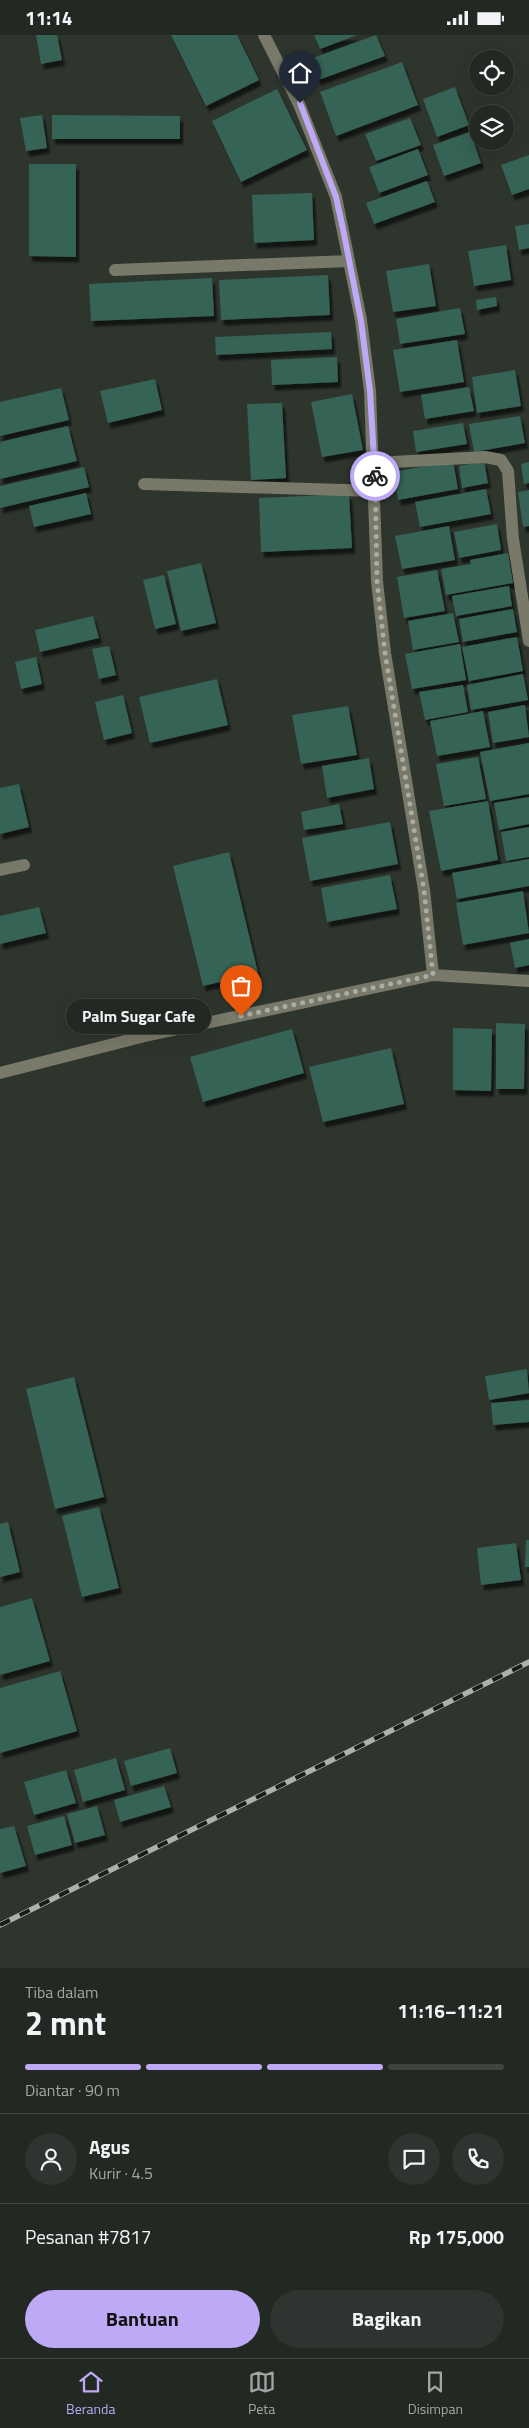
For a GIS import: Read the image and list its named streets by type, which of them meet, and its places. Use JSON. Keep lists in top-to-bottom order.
{
  "places": ["Palm Sugar Cafe"],
  "page": {
    "status": "11:14",
    "bubble": "Palm Sugar Cafe",
    "heading": ["2 mnt", "Tiba dalam", "11:16–11:21"],
    "panel": [
      "Agus",
      "Kurir · 4.5",
      "Pesanan #7817",
      "Rp 175,000"
    ],
    "bar": "Diantar · 90 m",
    "buttons": ["Bantuan", "Bagikan"],
    "tabs": ["Beranda", "Peta", "Disimpan"]
  }
}
